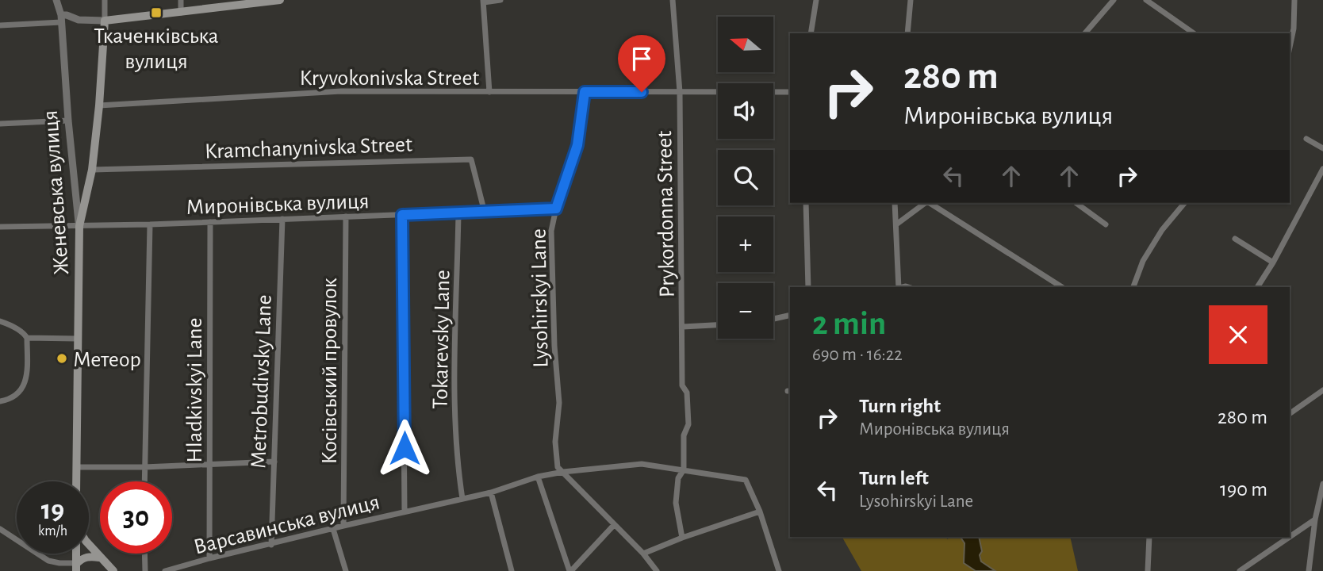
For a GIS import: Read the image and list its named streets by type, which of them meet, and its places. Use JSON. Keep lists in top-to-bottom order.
{
  "streets": {
    "main road": ["Женевська вулиця"],
    "street": [
      "Kryvokonivska Street",
      "Kramchanynivska Street",
      "Миронівська вулиця",
      "Prykordonna Street",
      "Lysohirskyi Lane",
      "Tokarevsky Lane",
      "Косівський провулок",
      "Metrobudivsky Lane",
      "Hladkivskyi Lane",
      "Варсавинська вулиця"
    ]
  },
  "crossings": [
    ["Kryvokonivska Street", "Prykordonna Street"],
    ["Kryvokonivska Street", "Lysohirskyi Lane"],
    ["Kramchanynivska Street", "Миронівська вулиця"],
    ["Женевська вулиця", "Миронівська вулиця"],
    ["Миронівська вулиця", "Lysohirskyi Lane"],
    ["Миронівська вулиця", "Tokarevsky Lane"],
    ["Миронівська вулиця", "Косівський провулок"],
    ["Миронівська вулиця", "Metrobudivsky Lane"],
    ["Миронівська вулиця", "Hladkivskyi Lane"],
    ["Prykordonna Street", "Варсавинська вулиця"],
    ["Lysohirskyi Lane", "Варсавинська вулиця"],
    ["Tokarevsky Lane", "Варсавинська вулиця"],
    ["Косівський провулок", "Варсавинська вулиця"],
    ["Metrobudivsky Lane", "Варсавинська вулиця"],
    ["Hladkivskyi Lane", "Варсавинська вулиця"]
  ],
  "places": {
    "transit": ["Ткаченківська вулиця"],
    "other": ["Метеор"]
  },
  "north": "left",
  "page": {
    "map_buttons": ["+", "−"],
    "turn": ["280 m", "Миронівська вулиця"],
    "heading": ["2 min", "690 m · 16:22"],
    "list": [
      {
        "name": "Turn right",
        "note": "Миронівська вулиця",
        "value": "280 m"
      },
      {
        "name": "Turn left",
        "note": "Lysohirskyi Lane",
        "value": "190 m"
      }
    ],
    "speed": "19 km/h",
    "limit": "30"
  }
}
